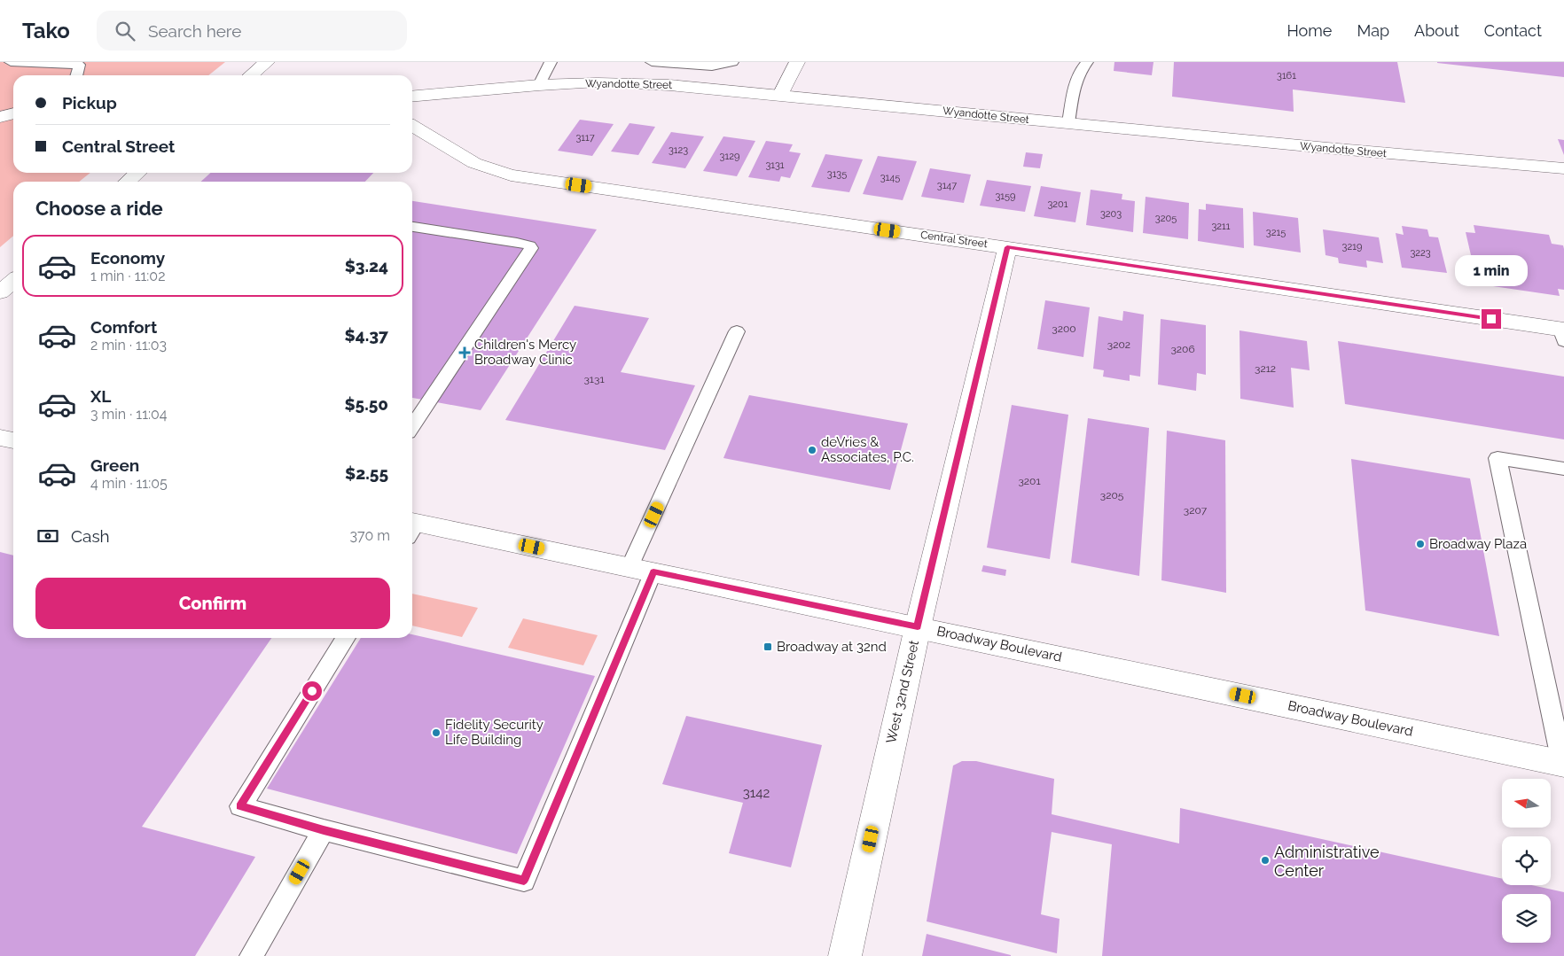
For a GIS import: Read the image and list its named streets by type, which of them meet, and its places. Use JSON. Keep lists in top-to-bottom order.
{
  "streets": {
    "street": [
      "Wyandotte Street",
      "Central Street",
      "Broadway Boulevard",
      "West 32nd Street"
    ]
  },
  "crossings": [
    ["Central Street", "West 32nd Street"],
    ["Broadway Boulevard", "West 32nd Street"]
  ],
  "places": {
    "health": ["Children's Mercy Broadway Clinic"],
    "other": [
      "deVries & Associates, P.C.",
      "Broadway Plaza",
      "Fidelity Security Life Building",
      "Administrative Center"
    ],
    "transit": ["Broadway at 32nd"]
  },
  "house_numbers": [
    "3161",
    "3117",
    "3123",
    "3129",
    "3131",
    "3135",
    "3145",
    "3147",
    "3159",
    "3201",
    "3203",
    "3205",
    "3211",
    "3215",
    "3219",
    "3223",
    "3200",
    "3202",
    "3206",
    "3212",
    "3131",
    "3201",
    "3205",
    "3207",
    "3142"
  ],
  "north": "left",
  "page": {
    "header": "Tako",
    "search": "Search here",
    "nav": [
      "Home",
      "Map",
      "About",
      "Contact"
    ],
    "banner": ["Pickup", "Central Street"],
    "heading": "Choose a ride",
    "list": [
      {
        "name": "Economy",
        "note": "1 min · 11:02",
        "value": "$3.24"
      },
      {
        "name": "Comfort",
        "note": "2 min · 11:03",
        "value": "$4.37"
      },
      {
        "name": "XL",
        "note": "3 min · 11:04",
        "value": "$5.50"
      },
      {
        "name": "Green",
        "note": "4 min · 11:05",
        "value": "$2.55"
      }
    ],
    "bubble": "1 min",
    "pay": ["Cash", "370 m"],
    "buttons": "Confirm"
  }
}
